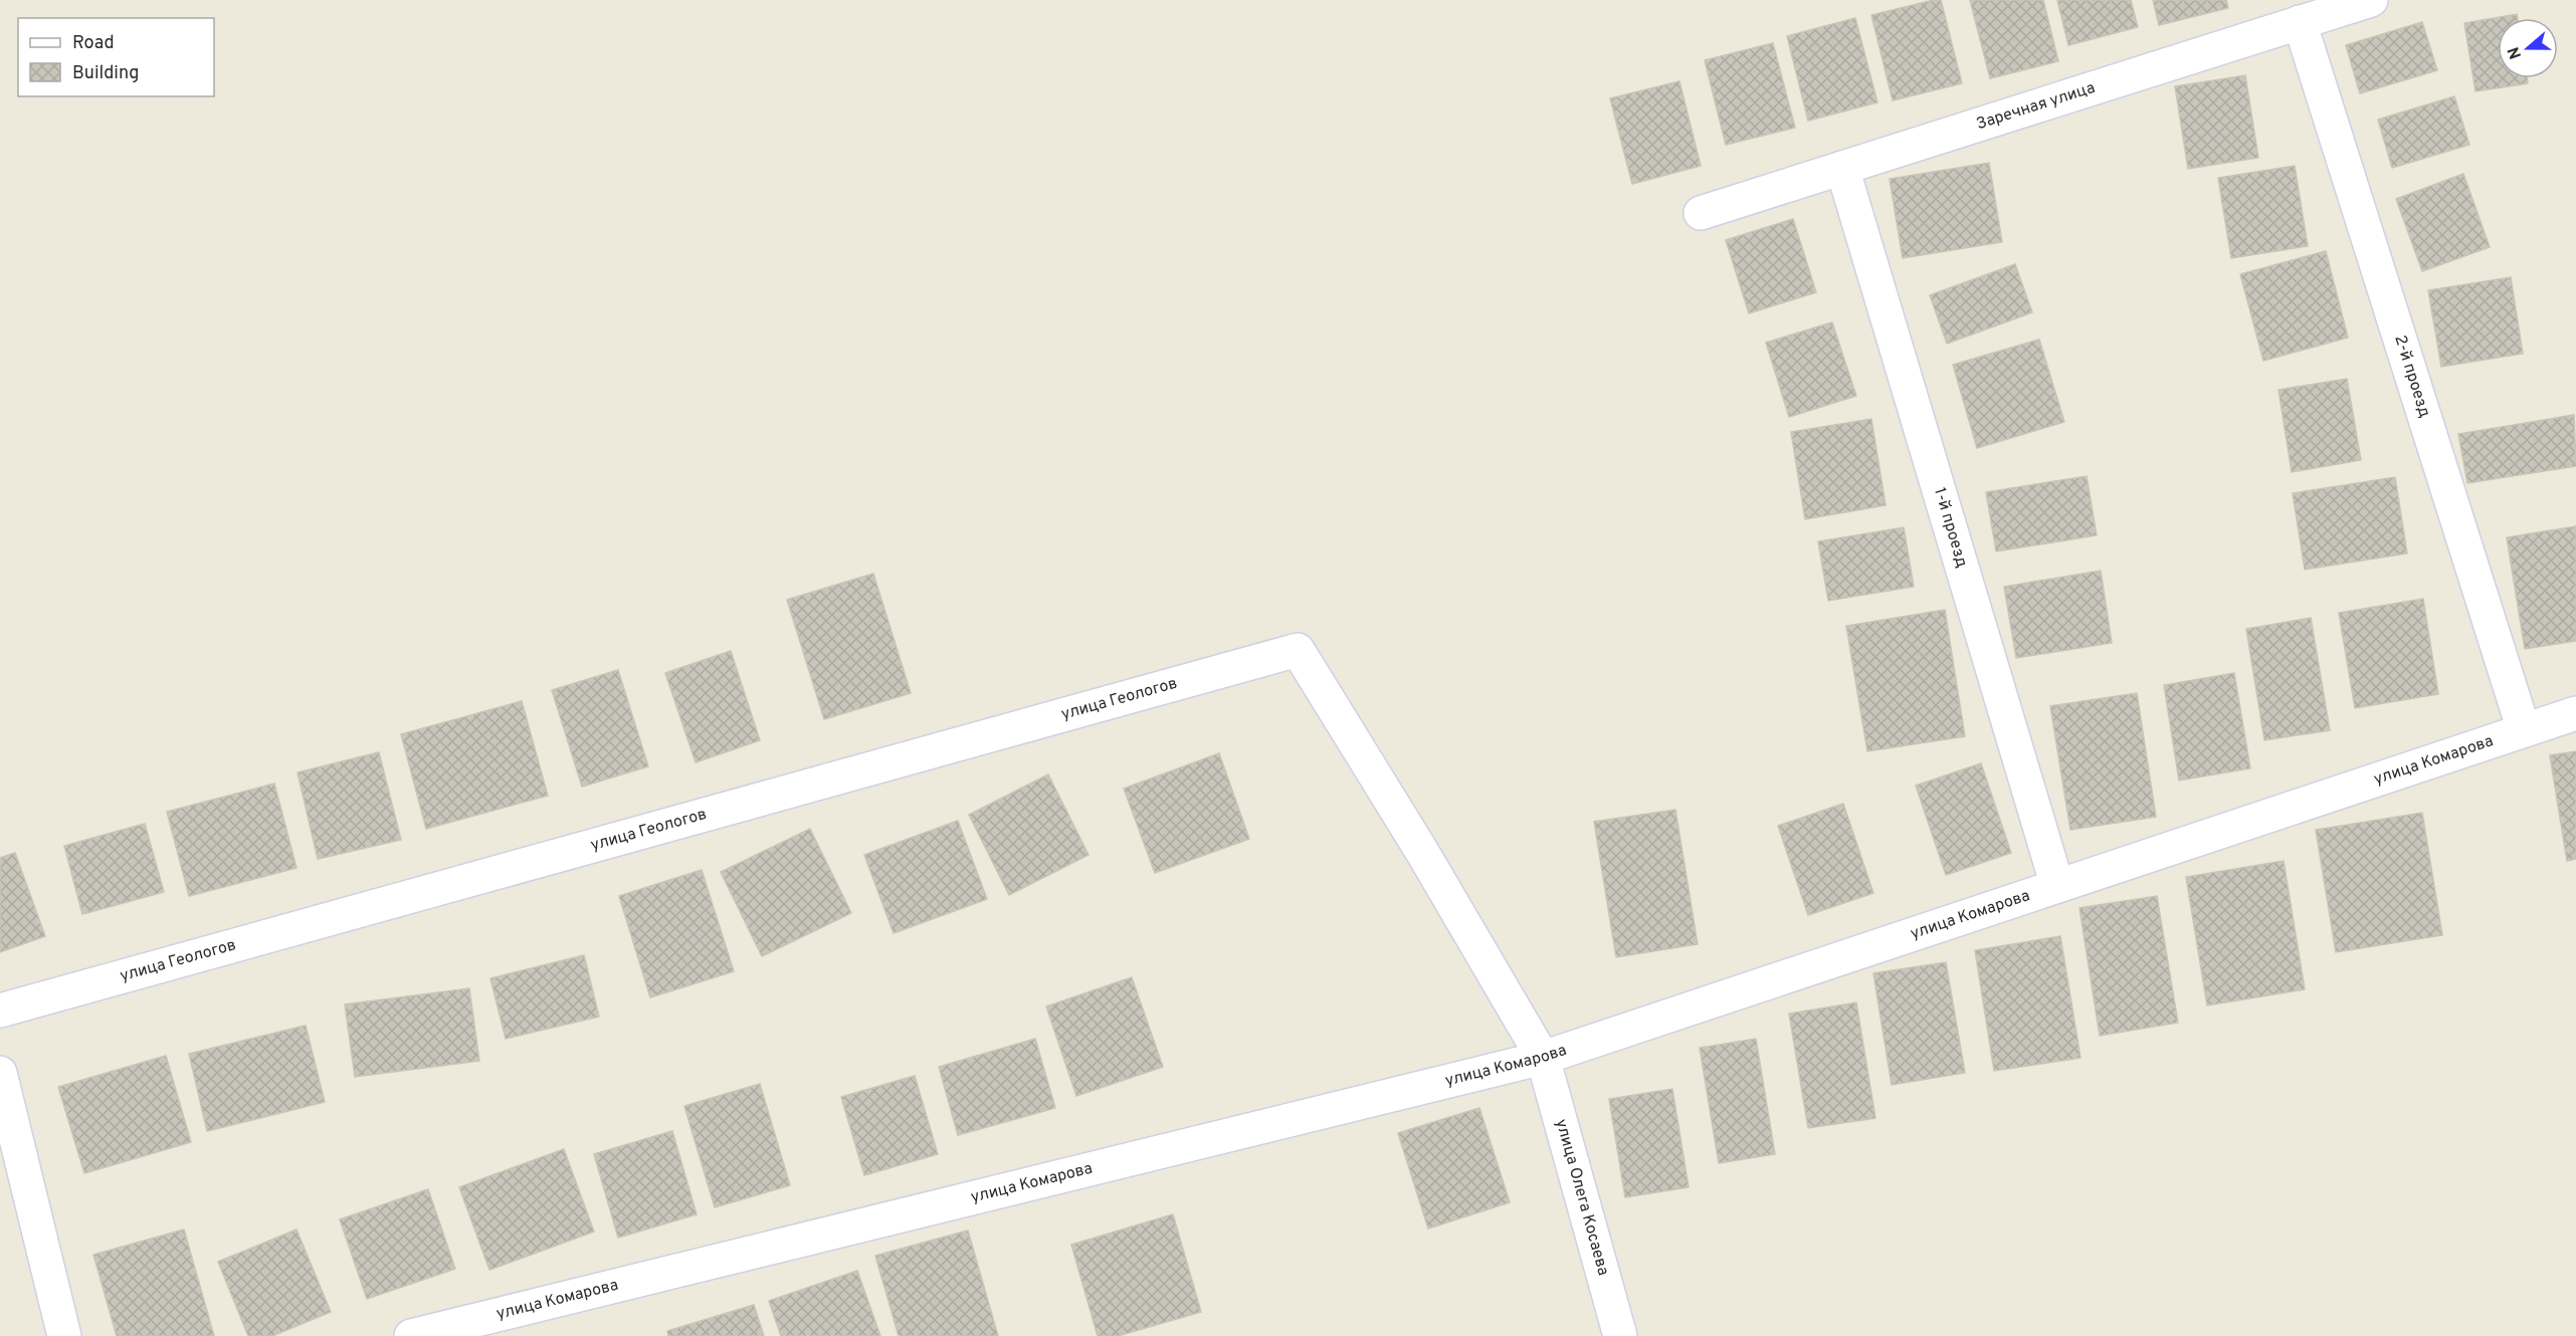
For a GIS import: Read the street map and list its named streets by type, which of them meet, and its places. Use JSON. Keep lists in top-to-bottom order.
{
  "streets": {
    "street": [
      "Заречная улица",
      "2-й проезд",
      "1-й проезд",
      "улица Геологов",
      "улица Комарова",
      "улица Олега Косаева"
    ]
  },
  "crossings": [
    ["Заречная улица", "2-й проезд"],
    ["Заречная улица", "1-й проезд"],
    ["2-й проезд", "улица Комарова"],
    ["1-й проезд", "улица Комарова"],
    ["улица Геологов", "улица Олега Косаева"],
    ["улица Комарова", "улица Олега Косаева"]
  ],
  "legend": ["Road", "Building"],
  "north": "left"
}
